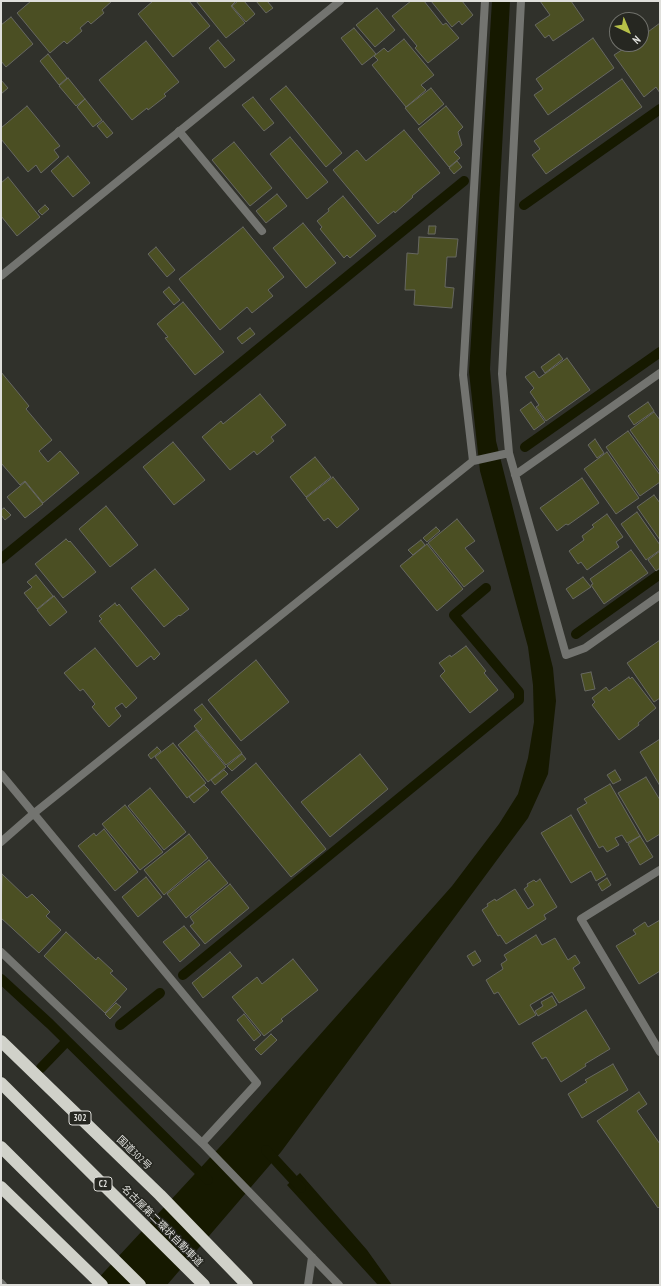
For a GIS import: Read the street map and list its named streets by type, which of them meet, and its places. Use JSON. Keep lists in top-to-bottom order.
{
  "streets": {
    "highway": [
      "302",
      "国道302号",
      "C2",
      "名古屋第二環状自動車道"
    ]
  },
  "north": "bottom right"
}
